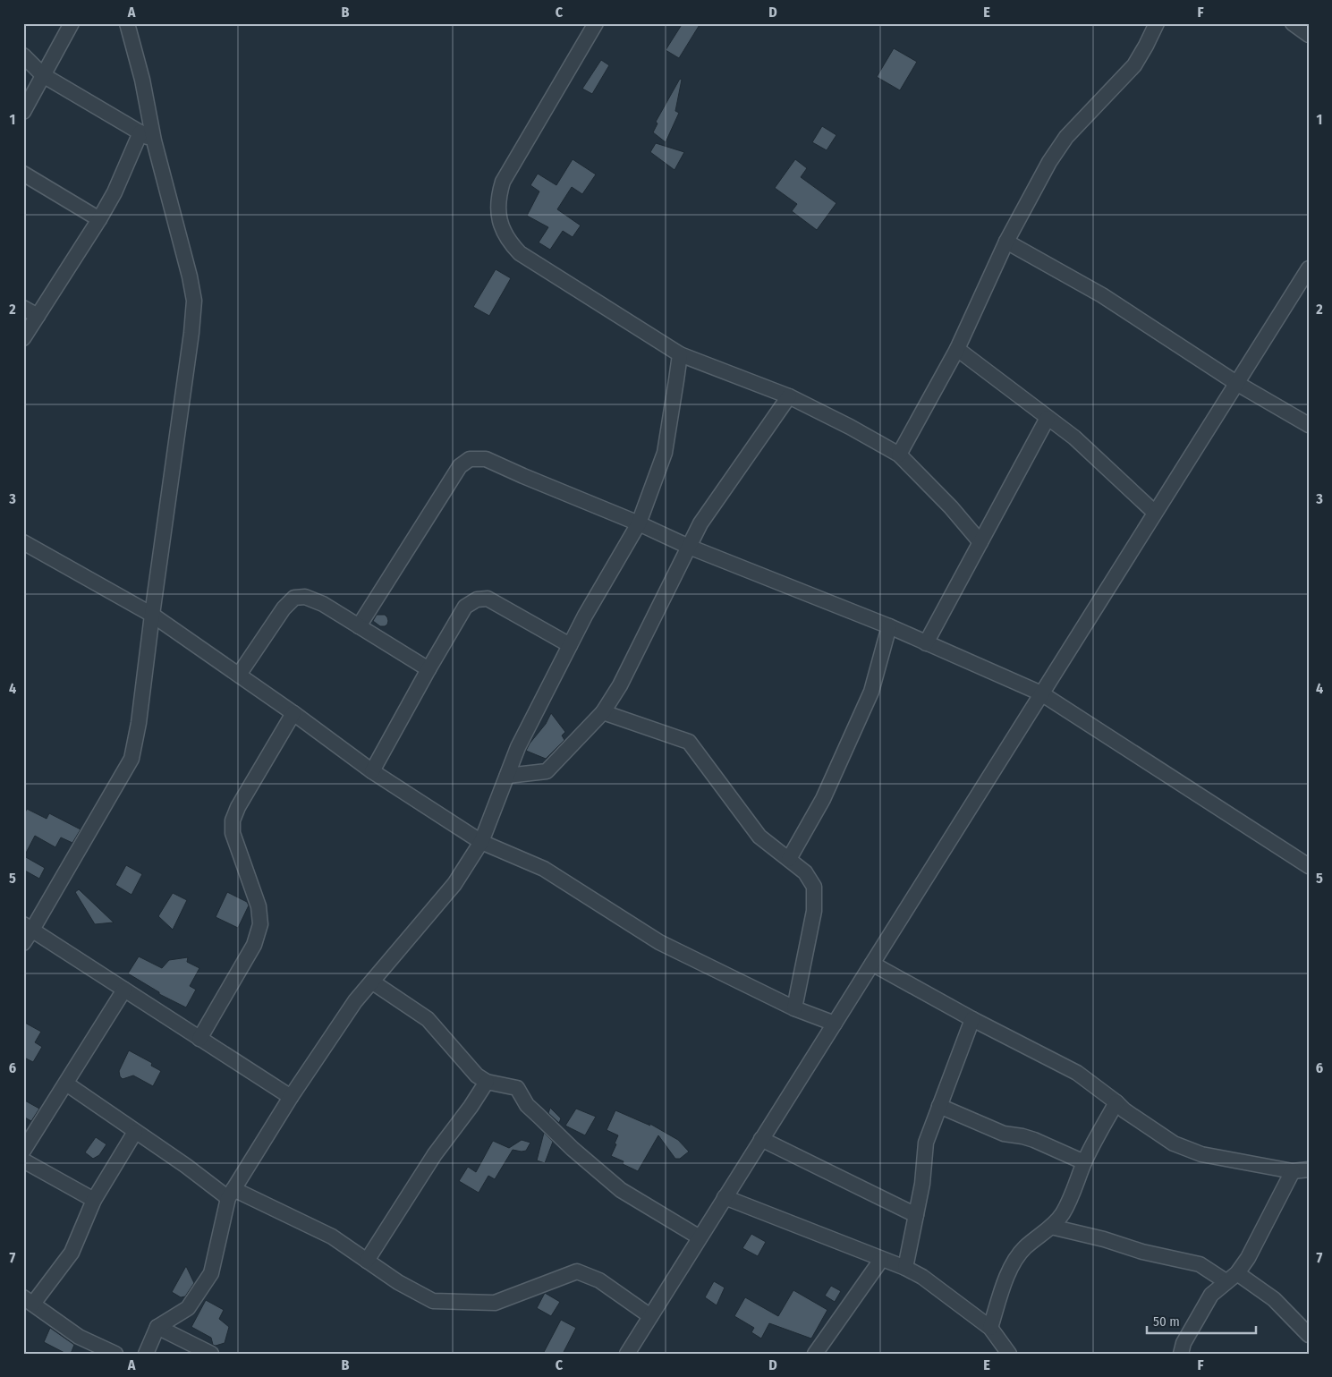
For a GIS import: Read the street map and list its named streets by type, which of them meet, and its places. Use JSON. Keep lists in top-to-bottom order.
{
  "scale_bar": "50 m",
  "grid": {
    "columns": [
      "A",
      "B",
      "C",
      "D",
      "E",
      "F"
    ],
    "rows": [
      "1",
      "2",
      "3",
      "4",
      "5",
      "6",
      "7"
    ]
  }
}
